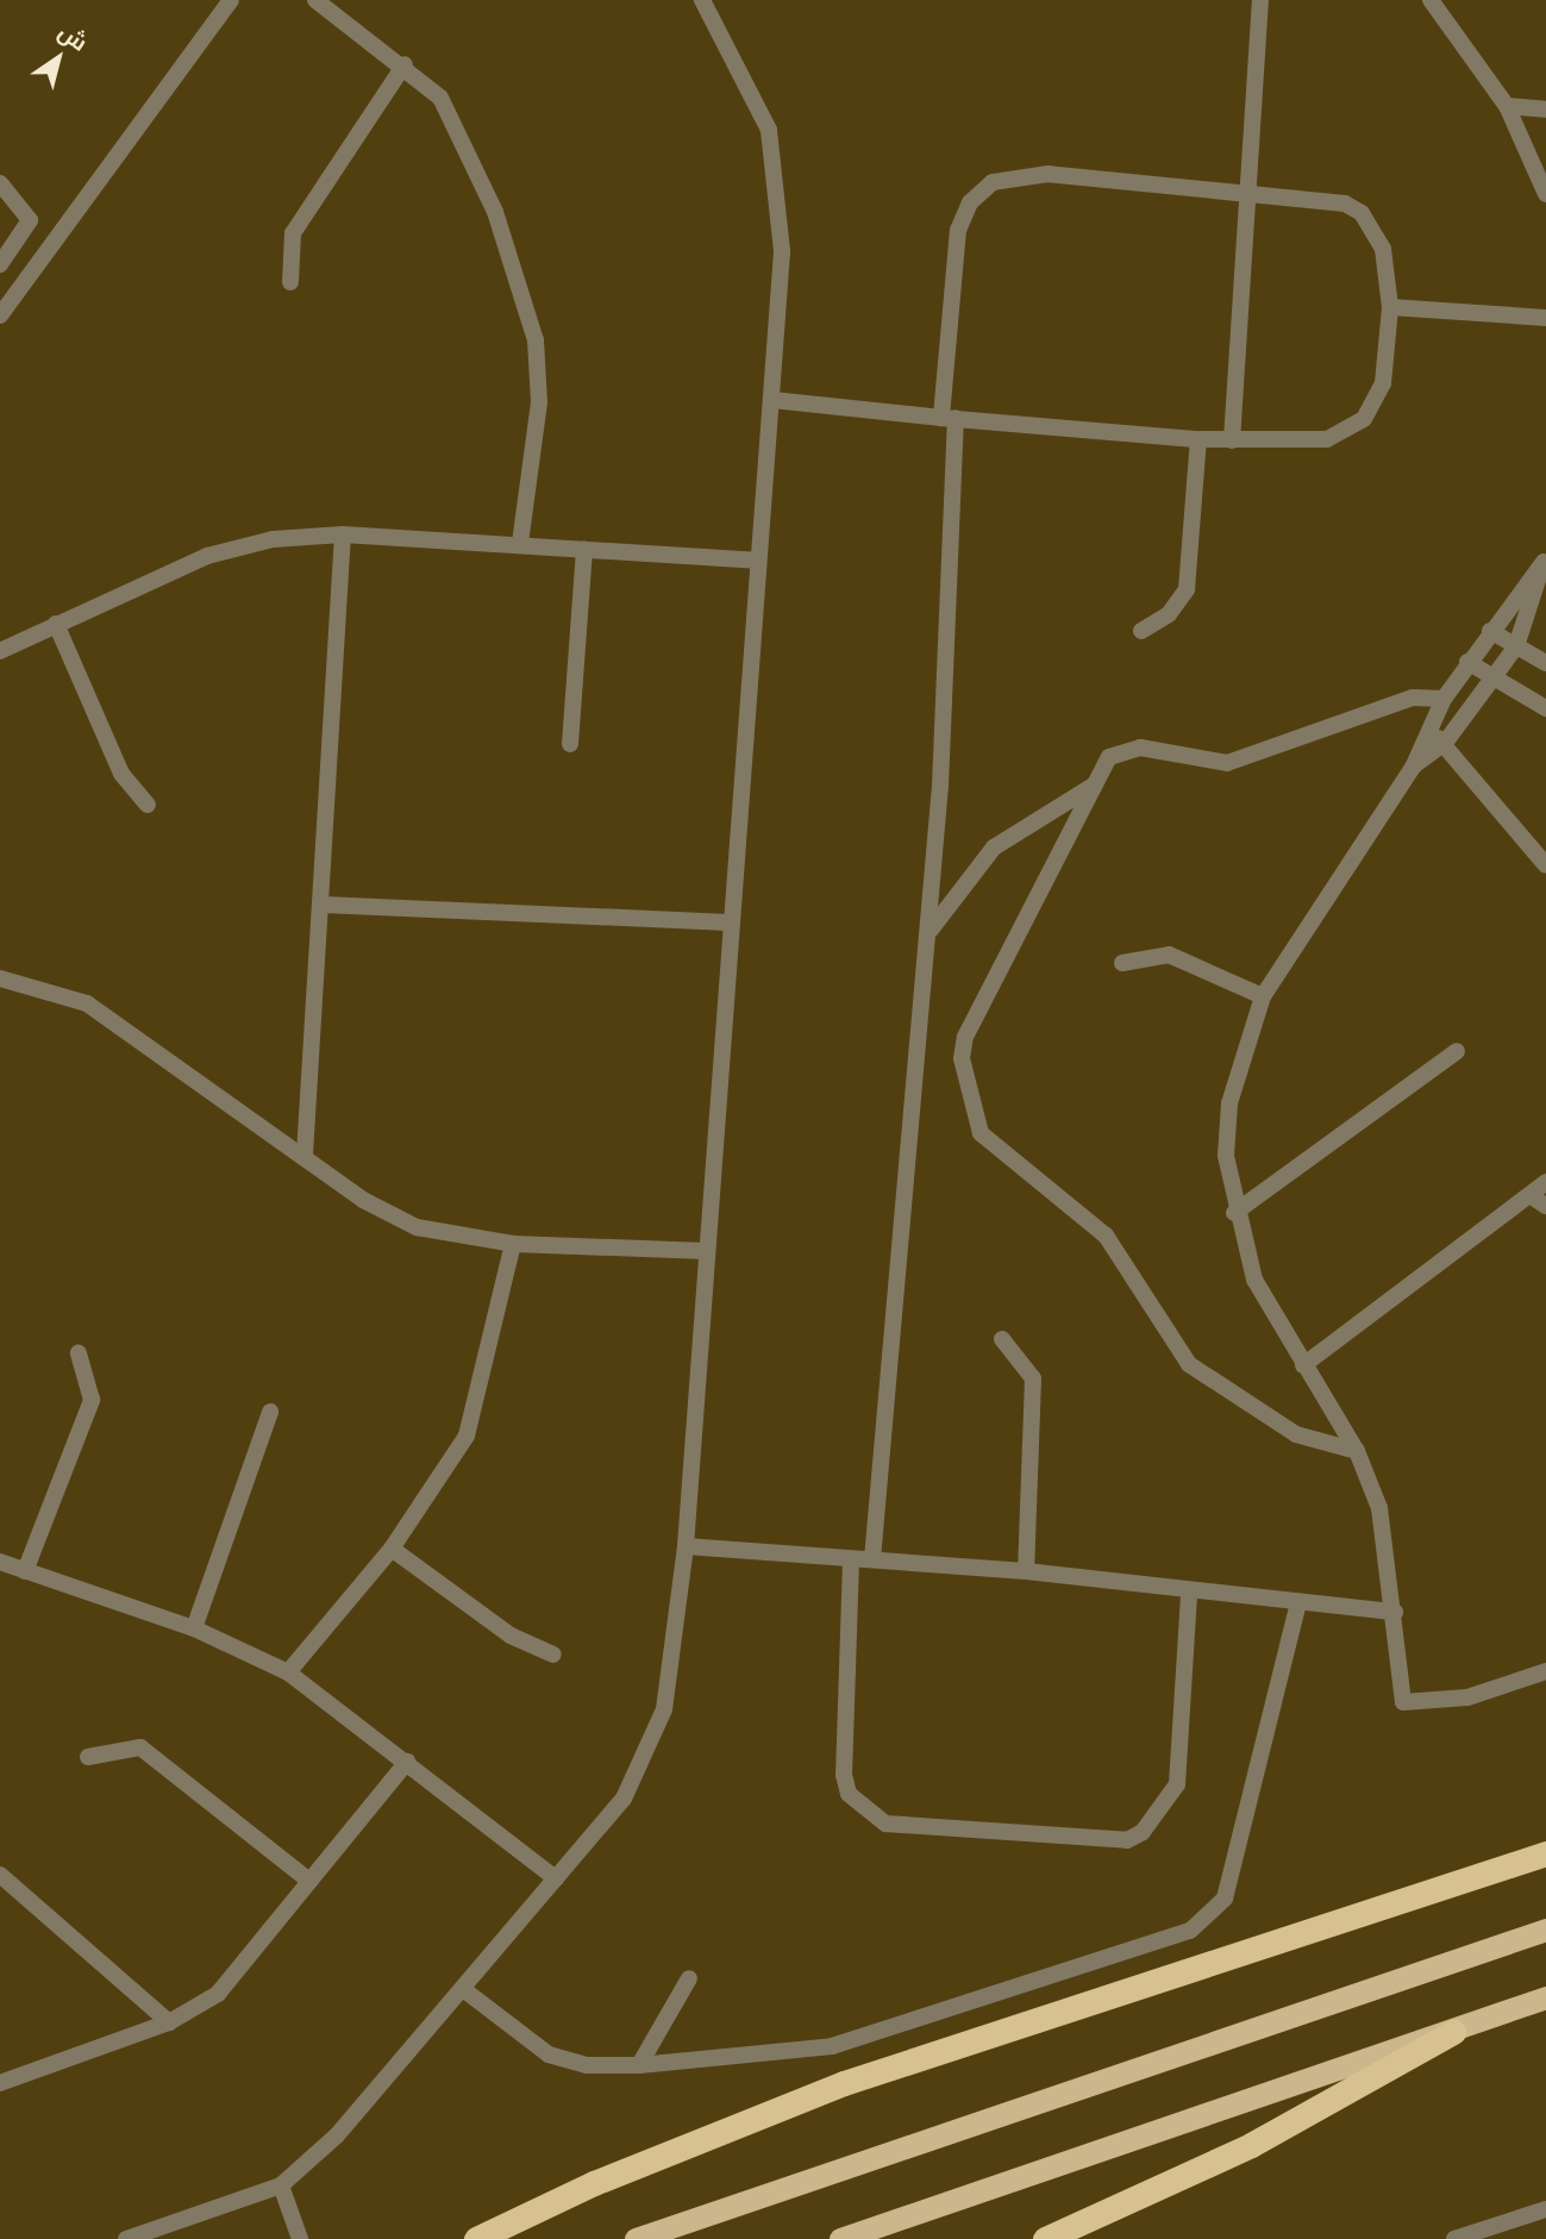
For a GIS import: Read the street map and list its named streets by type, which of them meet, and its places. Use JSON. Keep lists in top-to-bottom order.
{
  "north": "top right"
}
